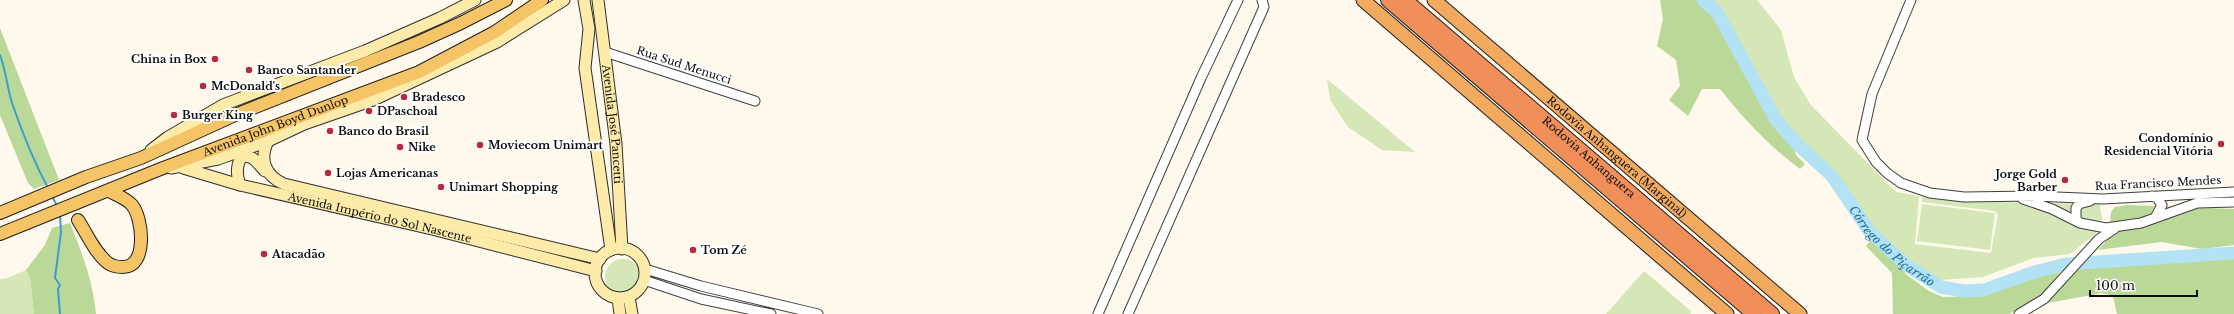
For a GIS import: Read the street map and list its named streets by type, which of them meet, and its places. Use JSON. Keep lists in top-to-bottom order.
{
  "streets": {
    "highway": ["Rodovia Anhanguera", "Rodovia Anhanguera (Marginal)"],
    "main road": ["Avenida José Pancetti", "Avenida John Boyd Dunlop", "Avenida Império do Sol Nascente"],
    "street": ["Rua Sud Menucci", "Rua Francisco Mendes"]
  },
  "crossings": [
    ["Rua Sud Menucci", "Avenida José Pancetti"],
    ["Avenida José Pancetti", "Avenida Império do Sol Nascente"],
    ["Avenida John Boyd Dunlop", "Avenida Império do Sol Nascente"]
  ],
  "water": ["Córrego do Piçarrão"],
  "places": [
    "China in Box",
    "Banco Santander",
    "McDonald's",
    "Bradesco",
    "DPaschoal",
    "Burger King",
    "Banco do Brasil",
    "Condomínio Residencial Vitória",
    "Moviecom Unimart",
    "Nike",
    "Lojas Americanas",
    "Jorge Gold Barber",
    "Unimart Shopping",
    "Tom Zé",
    "Atacadão"
  ],
  "scale_bar": "100 m"
}
